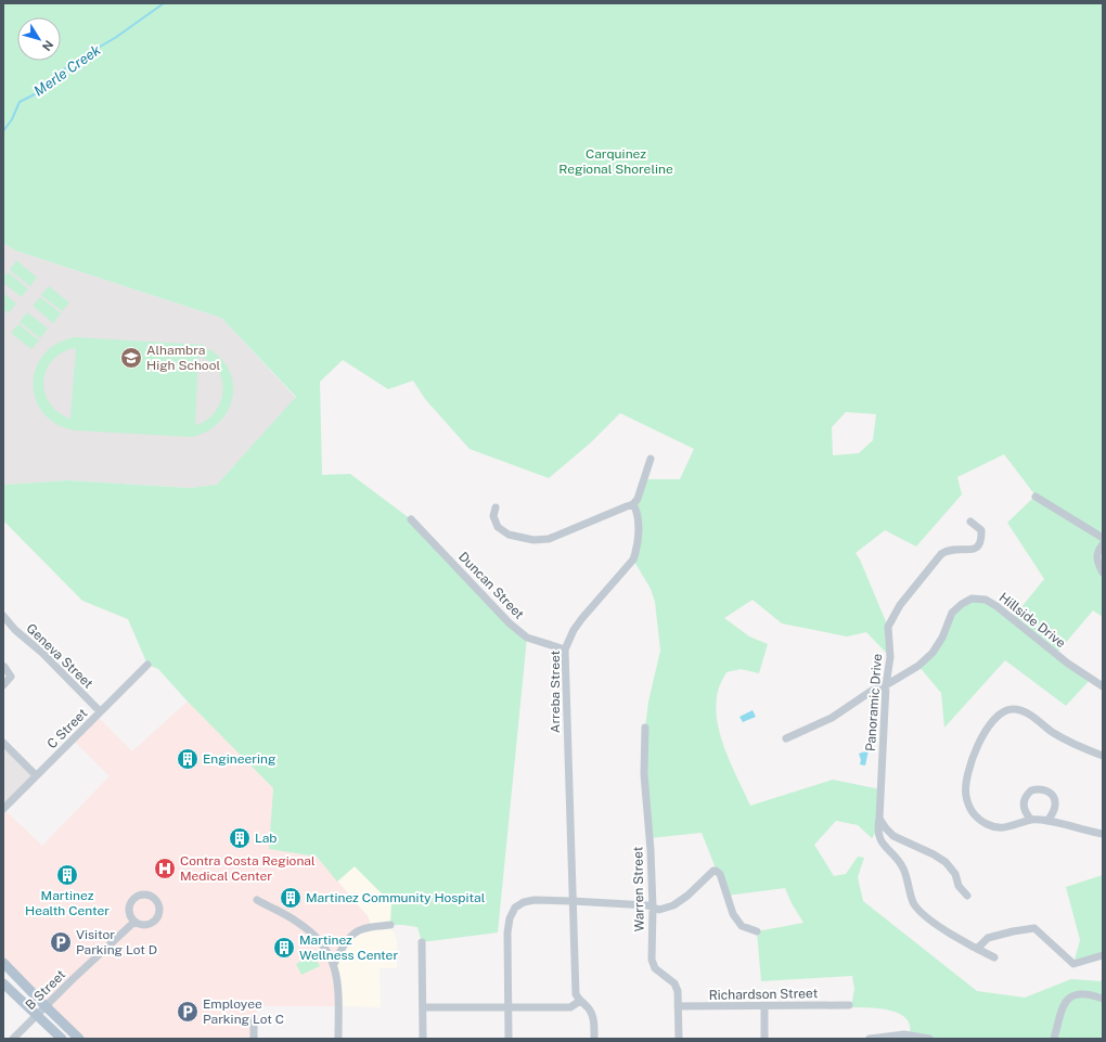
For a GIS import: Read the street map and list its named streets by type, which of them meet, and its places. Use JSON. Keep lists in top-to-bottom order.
{
  "streets": {
    "street": [
      "Duncan Street",
      "Hillside Drive",
      "Geneva Street",
      "Arreba Street",
      "Panoramic Drive",
      "C Street",
      "Warren Street",
      "B Street",
      "Richardson Street"
    ]
  },
  "crossings": [
    ["Duncan Street", "Arreba Street"],
    ["Hillside Drive", "Panoramic Drive"],
    ["Geneva Street", "C Street"],
    ["Warren Street", "Richardson Street"]
  ],
  "water": ["Merle Creek"],
  "parks": ["Carquinez Regional Shoreline"],
  "places": {
    "school or university": ["Alhambra High School"],
    "building": [
      "Engineering",
      "Lab",
      "Martinez Health Center",
      "Martinez Community Hospital",
      "Martinez Wellness Center"
    ],
    "hospital": ["Contra Costa Regional Medical Center"],
    "parking": ["Visitor Parking Lot D", "Employee Parking Lot C"]
  },
  "north": "bottom right"
}
